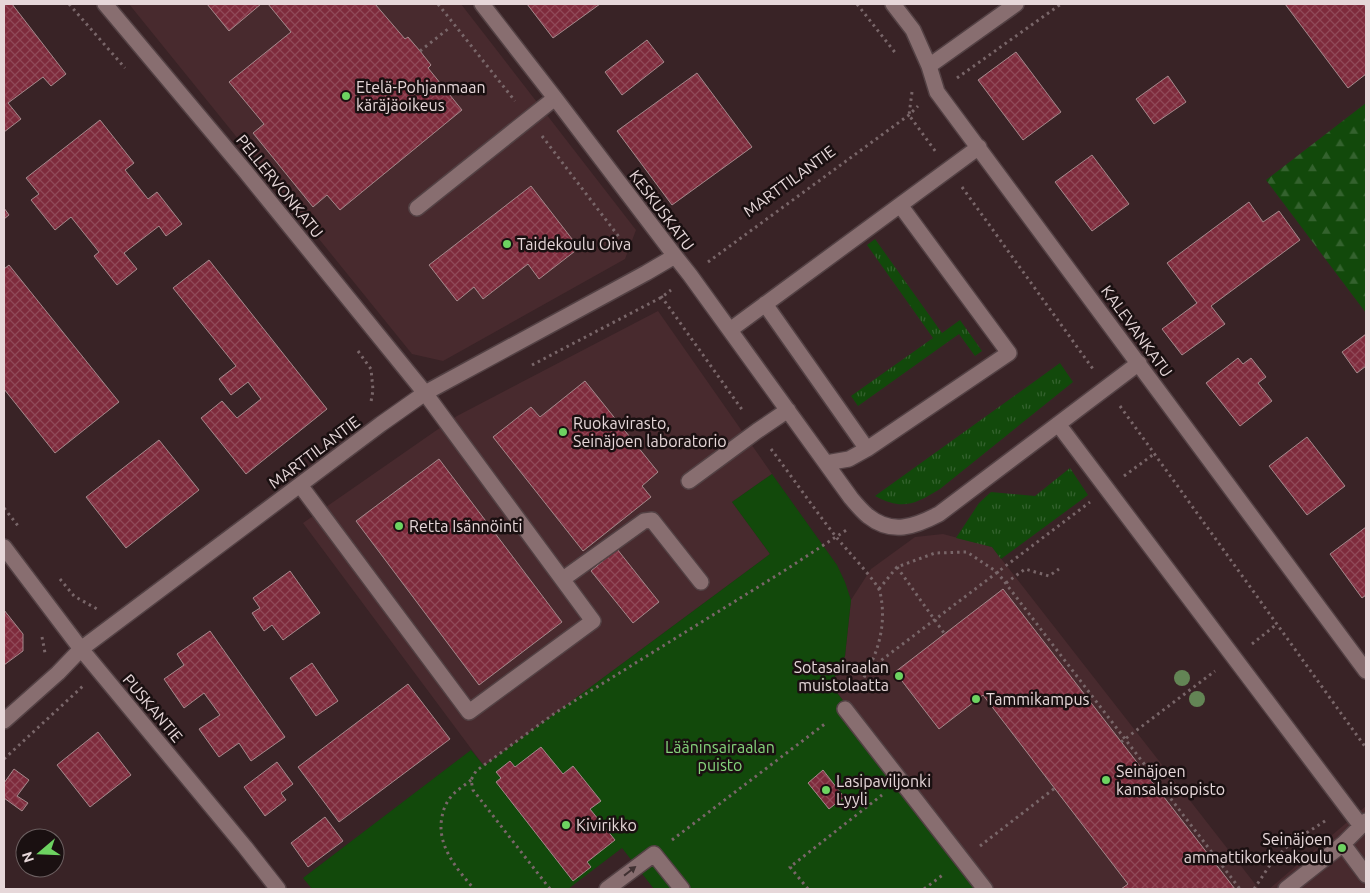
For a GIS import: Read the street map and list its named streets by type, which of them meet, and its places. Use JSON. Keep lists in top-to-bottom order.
{
  "streets": {
    "street": [
      "MARTTILANTIE",
      "PELLERVONKATU",
      "KESKUSKATU",
      "KALEVANKATU",
      "PUSKANTIE"
    ]
  },
  "crossings": [
    ["MARTTILANTIE", "PELLERVONKATU"],
    ["MARTTILANTIE", "KESKUSKATU"],
    ["MARTTILANTIE", "KALEVANKATU"],
    ["MARTTILANTIE", "PUSKANTIE"],
    ["KESKUSKATU", "KALEVANKATU"]
  ],
  "parks": ["Lääninsairaalan puisto"],
  "places": [
    "Etelä-Pohjanmaan käräjäoikeus",
    "Taidekoulu Oiva",
    "Ruokavirasto, Seinäjoen laboratorio",
    "Retta Isännöinti",
    "Sotasairaalan muistolaatta",
    "Tammikampus",
    "Seinäjoen kansalaisopisto",
    "Lasipaviljonki Lyyli",
    "Kivirikko",
    "Seinäjoen ammattikorkeakoulu"
  ],
  "north": "left"
}
